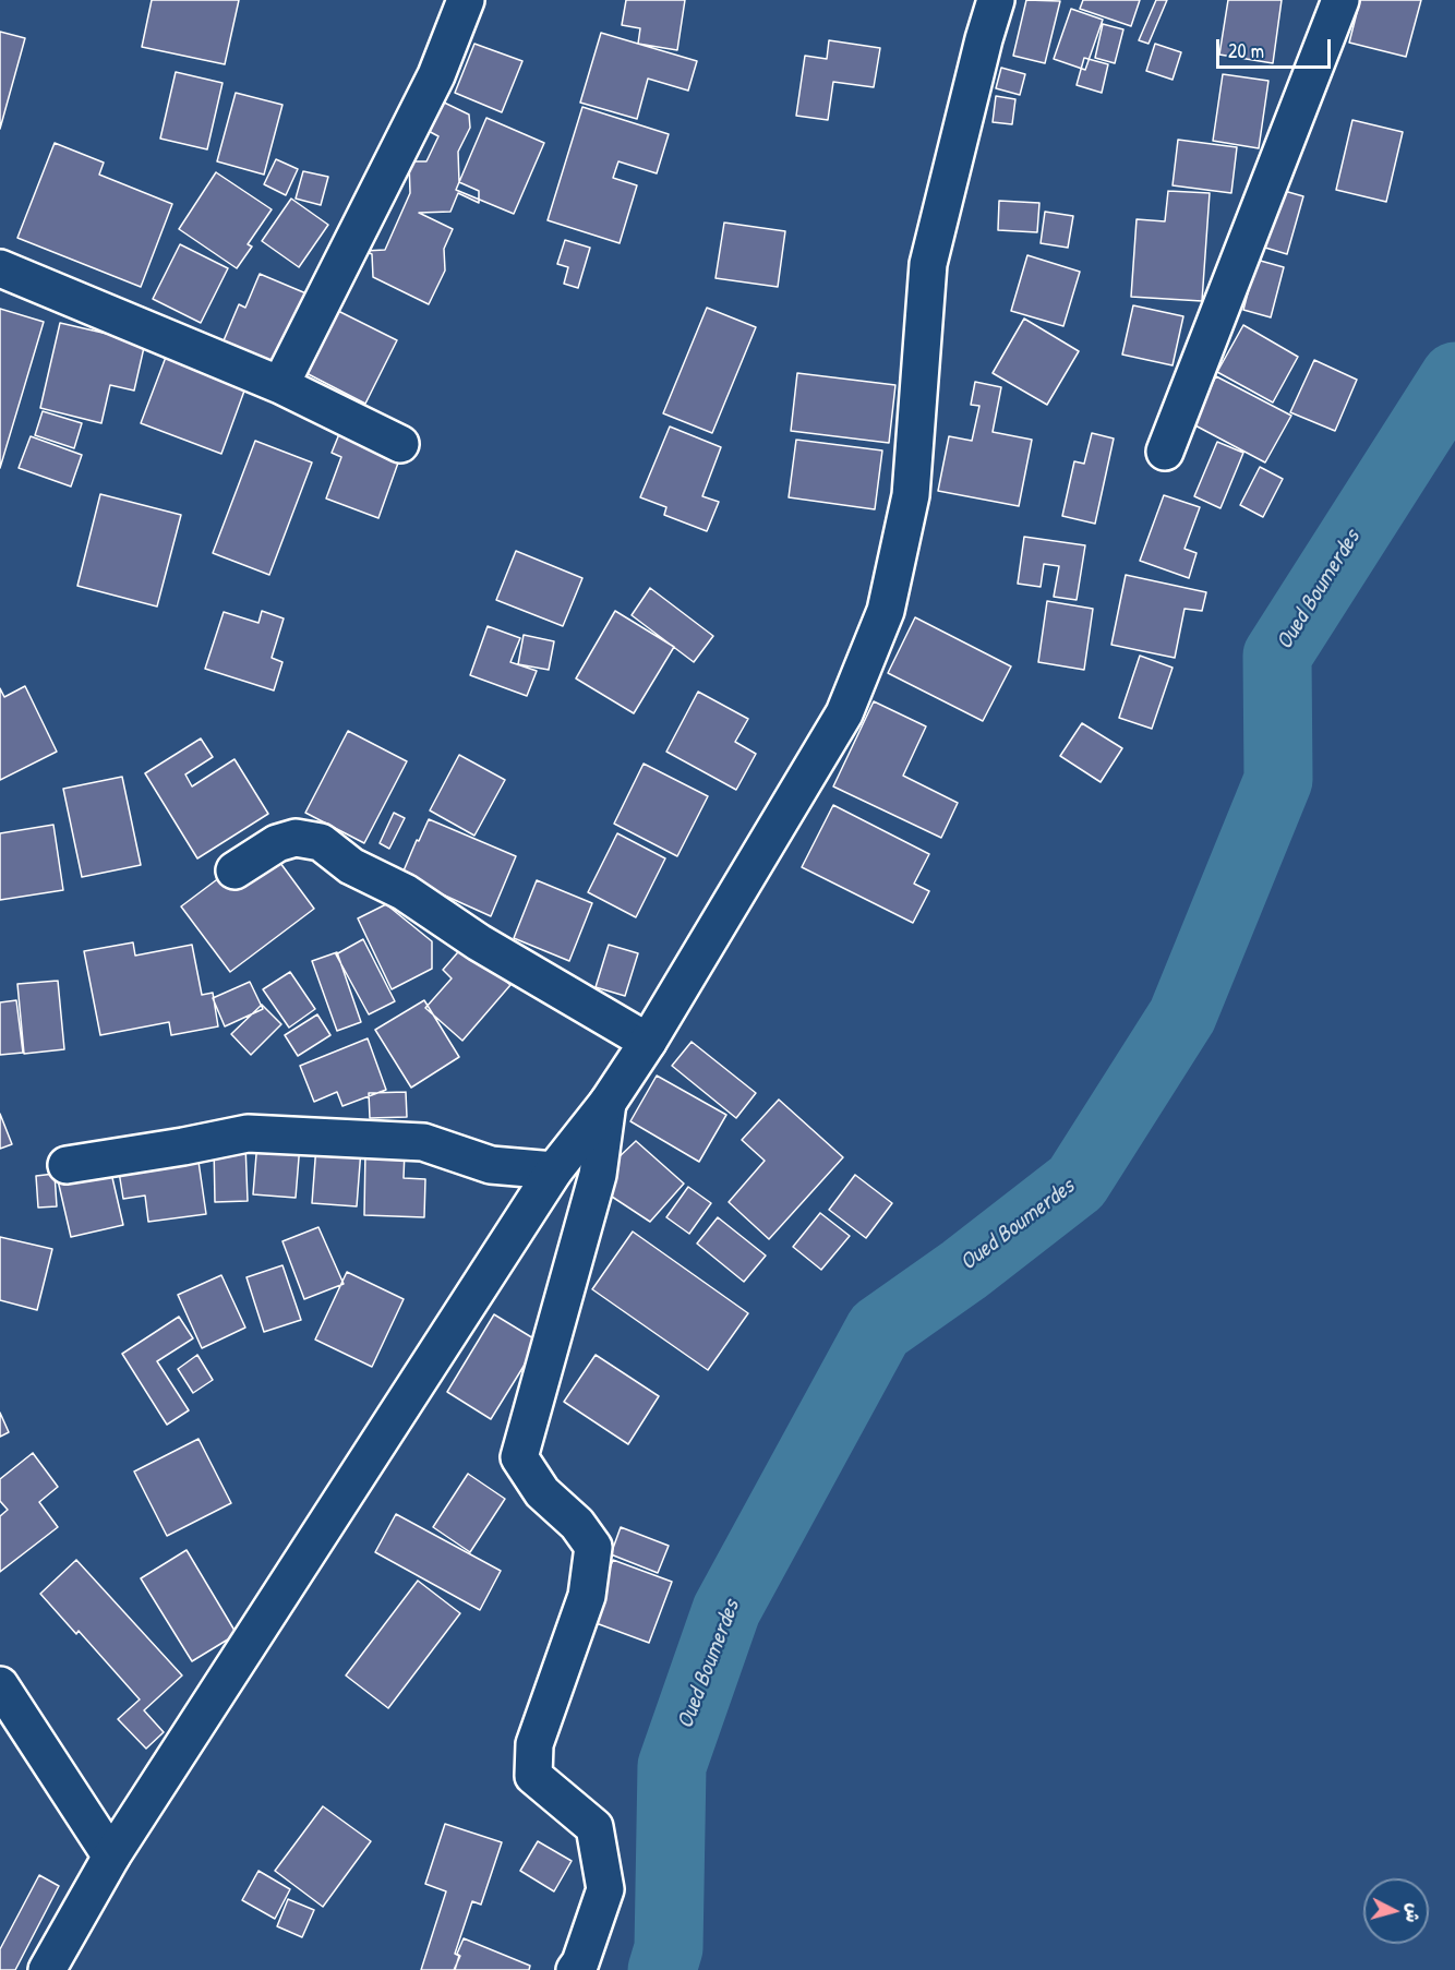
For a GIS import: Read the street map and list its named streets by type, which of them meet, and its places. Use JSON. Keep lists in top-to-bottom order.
{
  "water": ["Oued Boumerdes"],
  "scale_bar": "20 m",
  "north": "right"
}
